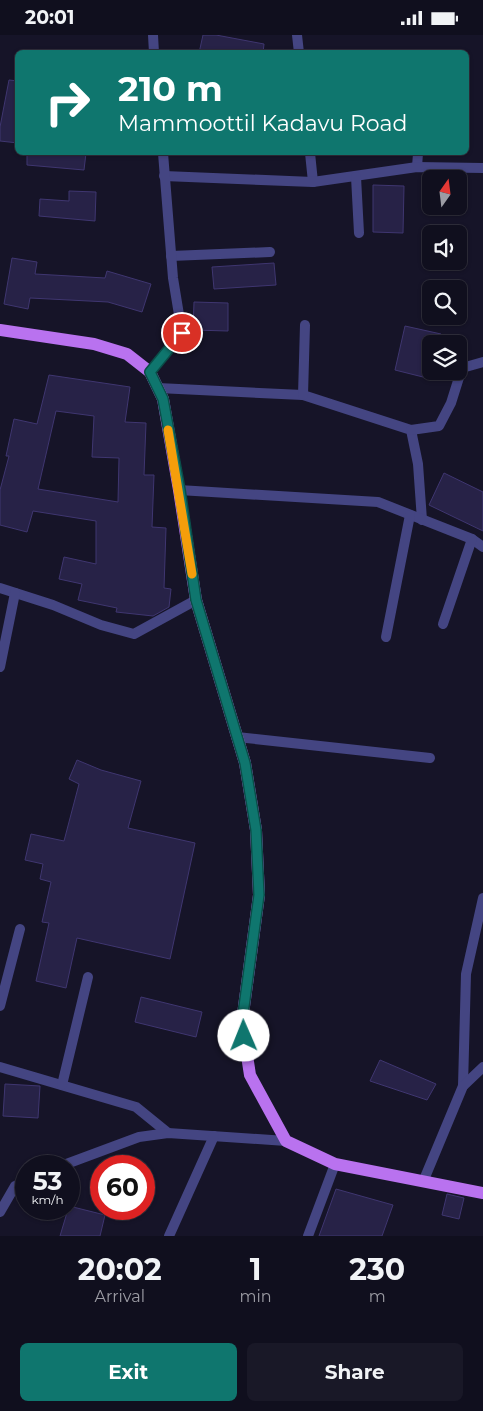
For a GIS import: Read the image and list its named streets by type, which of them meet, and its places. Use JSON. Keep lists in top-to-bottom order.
{
  "north": "top",
  "page": {
    "status": "20:01",
    "turn": ["210 m", "Mammoottil Kadavu Road"],
    "speed": "53 km/h",
    "limit": "60",
    "eta": [
      "20:02",
      "Arrival",
      "1",
      "min",
      "230",
      "m"
    ],
    "buttons": ["Exit", "Share"]
  }
}
